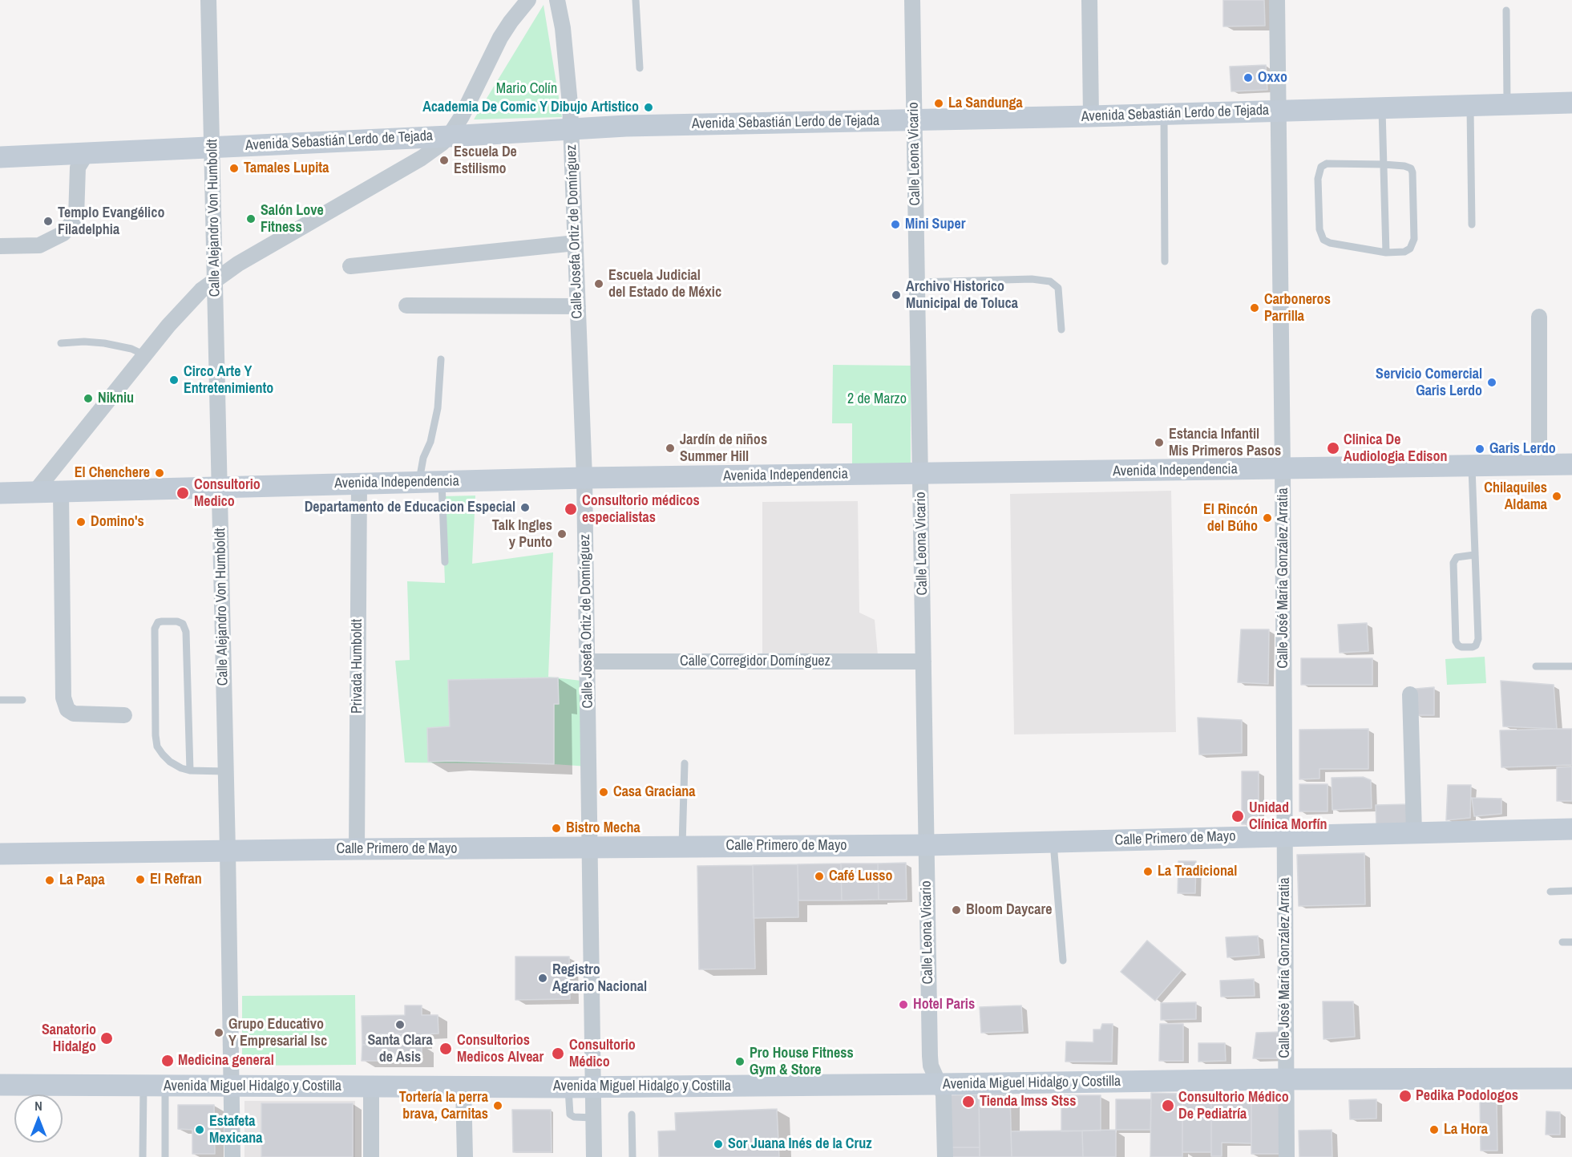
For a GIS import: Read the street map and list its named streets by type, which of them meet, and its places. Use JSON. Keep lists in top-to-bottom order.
{
  "streets": {
    "main road": [
      "Avenida Sebastián Lerdo de Tejada",
      "Avenida Independencia",
      "Calle Primero de Mayo",
      "Avenida Miguel Hidalgo y Costilla"
    ],
    "street": [
      "Calle Leona Vicario",
      "Calle Alejandro Von Humboldt",
      "Calle Josefa Ortiz de Domínguez",
      "Calle José María González Arratia",
      "Calle Corregidor Domínguez",
      "Privada Humboldt"
    ]
  },
  "crossings": [
    ["Avenida Sebastián Lerdo de Tejada", "Calle Leona Vicario"],
    ["Avenida Sebastián Lerdo de Tejada", "Calle Alejandro Von Humboldt"],
    ["Avenida Sebastián Lerdo de Tejada", "Calle Josefa Ortiz de Domínguez"],
    ["Avenida Sebastián Lerdo de Tejada", "Calle José María González Arratia"],
    ["Calle Leona Vicario", "Avenida Independencia"],
    ["Calle Leona Vicario", "Calle Corregidor Domínguez"],
    ["Calle Leona Vicario", "Calle Primero de Mayo"],
    ["Calle Leona Vicario", "Avenida Miguel Hidalgo y Costilla"],
    ["Calle Alejandro Von Humboldt", "Avenida Independencia"],
    ["Calle Alejandro Von Humboldt", "Calle Primero de Mayo"],
    ["Calle Alejandro Von Humboldt", "Avenida Miguel Hidalgo y Costilla"],
    ["Calle Josefa Ortiz de Domínguez", "Avenida Independencia"],
    ["Calle Josefa Ortiz de Domínguez", "Calle Corregidor Domínguez"],
    ["Calle Josefa Ortiz de Domínguez", "Calle Primero de Mayo"],
    ["Calle Josefa Ortiz de Domínguez", "Avenida Miguel Hidalgo y Costilla"],
    ["Avenida Independencia", "Calle José María González Arratia"],
    ["Avenida Independencia", "Privada Humboldt"],
    ["Calle José María González Arratia", "Calle Primero de Mayo"],
    ["Calle José María González Arratia", "Avenida Miguel Hidalgo y Costilla"],
    ["Privada Humboldt", "Calle Primero de Mayo"]
  ],
  "parks": ["Mario Colín", "2 de Marzo"],
  "places": [
    "Oxxo",
    "La Sandunga",
    "Academia De Comic Y Dibujo Artistico",
    "Escuela De Estilismo",
    "Tamales Lupita",
    "Salón Love Fitness",
    "Templo Evangélico Filadelphia",
    "Mini Super",
    "Escuela Judicial del Estado de Méxic",
    "Archivo Historico Municipal de Toluca",
    "Carboneros Parrilla",
    "Circo Arte Y Entretenimiento",
    "Servicio Comercial Garis Lerdo",
    "Nikniu",
    "Estancia Infantil Mis Primeros Pasos",
    "Jardín de niños Summer Hill",
    "Clinica De Audiologia Edison",
    "Garis Lerdo",
    "El Chenchere",
    "Consultorio Medico",
    "Chilaquiles Aldama",
    "Departamento de Educacion Especial",
    "Consultorio médicos especialistas",
    "El Rincón del Búho",
    "Domino's",
    "Talk Ingles y Punto",
    "Casa Graciana",
    "Unidad Clínica Morfín",
    "Bistro Mecha",
    "La Tradicional",
    "Café Lusso",
    "El Refran",
    "La Papa",
    "Bloom Daycare",
    "Registro Agrario Nacional",
    "Hotel Paris",
    "Santa Clara de Asis",
    "Grupo Educativo Y Empresarial Isc",
    "Sanatorio Hidalgo",
    "Consultorios Medicos Alvear",
    "Consultorio Médico",
    "Medicina general",
    "Pro House Fitness Gym & Store",
    "Pedika Podologos",
    "Tienda Imss Stss",
    "Tortería la perra brava, Carnitas",
    "Consultorio Médico De Pediatría",
    "Estafeta Mexicana",
    "La Hora",
    "Sor Juana Inés de la Cruz"
  ],
  "north": "top"
}
